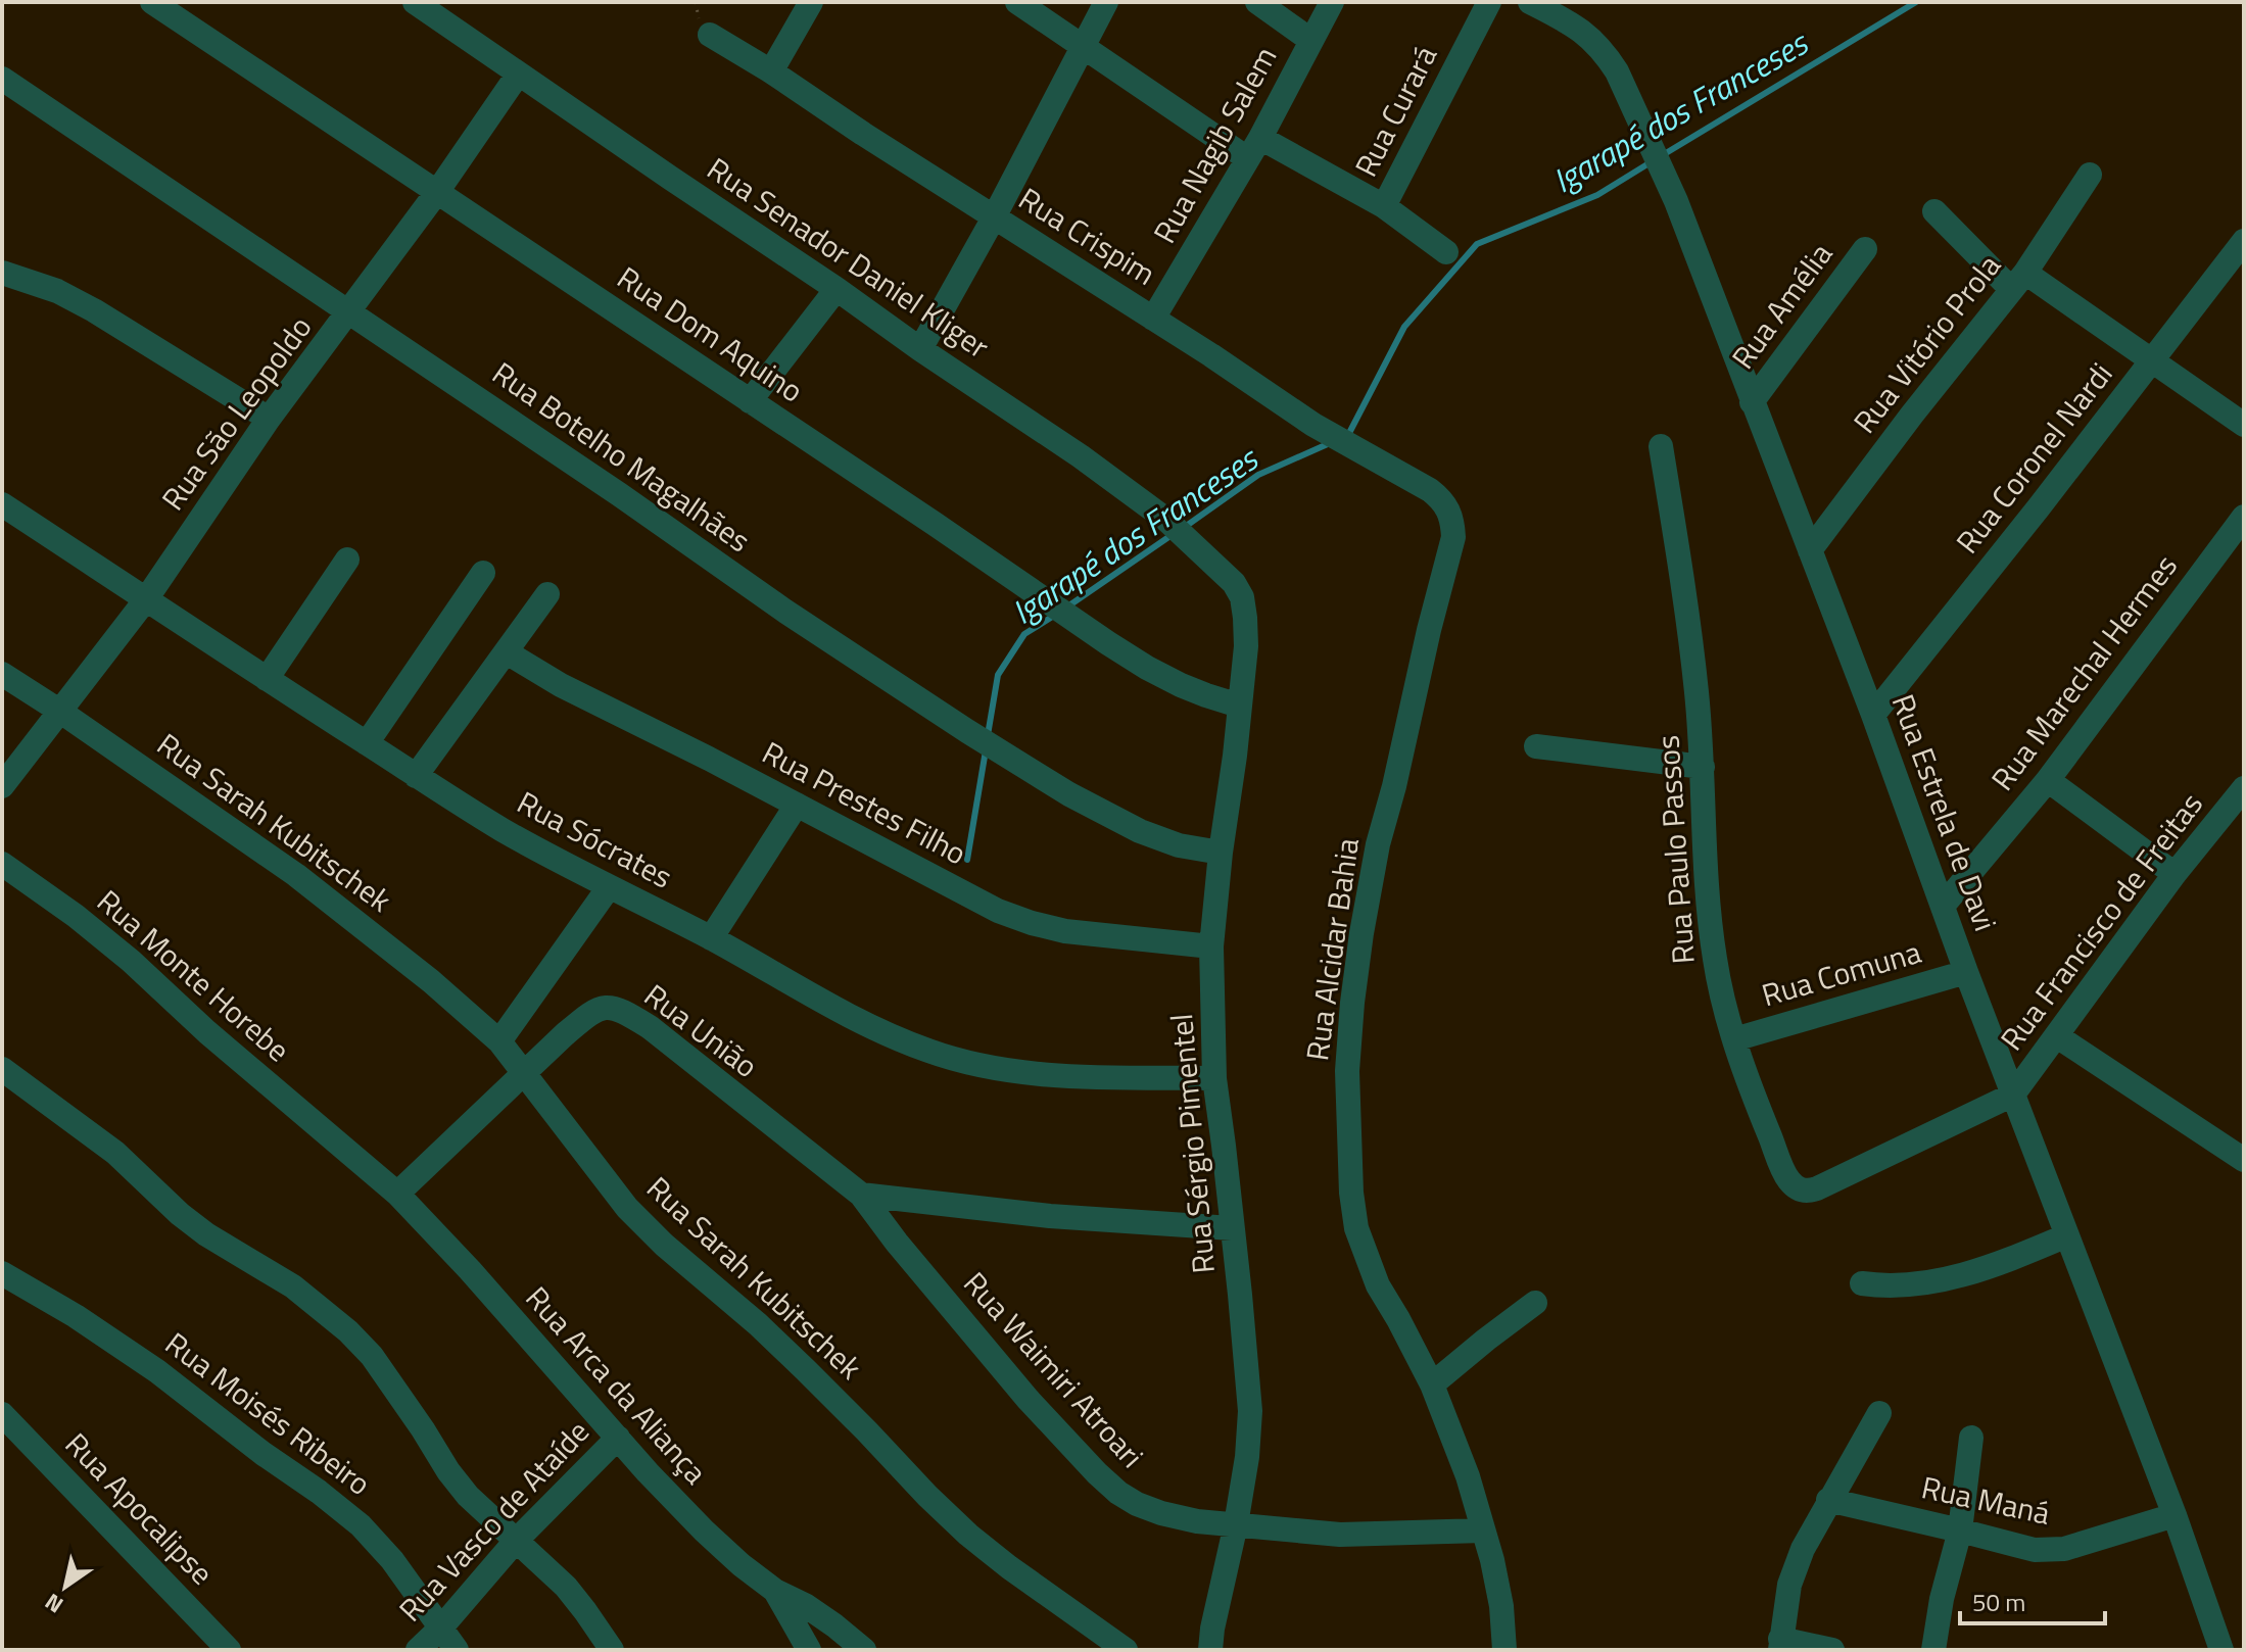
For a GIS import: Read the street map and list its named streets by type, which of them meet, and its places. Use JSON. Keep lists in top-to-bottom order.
{
  "streets": {
    "street": [
      "Rua Curará",
      "Rua Nagib Salem",
      "Rua Crispim",
      "Rua Senador Daniel Kliger",
      "Rua Amélia",
      "Rua Dom Aquino",
      "Rua Vitório Prola",
      "Rua São Leopoldo",
      "Rua Botelho Magalhães",
      "Rua Coronel Nardi",
      "Rua Marechal Hermes",
      "Rua Prestes Filho",
      "Rua Estrela de Davi",
      "Rua Sarah Kubitschek",
      "Rua Sócrates",
      "Rua Paulo Passos",
      "Rua Francisco de Freitas",
      "Rua Alcidar Bahia",
      "Rua Comuna",
      "Rua Monte Horebe",
      "Rua União",
      "Rua Sérgio Pimentel",
      "Rua Waimiri Atroari",
      "Rua Arca da Aliança",
      "Rua Moisés Ribeiro",
      "Rua Maná",
      "Rua Apocalipse",
      "Rua Vasco de Ataíde"
    ]
  },
  "crossings": [
    ["Rua Curará", "Rua Nagib Salem"],
    ["Rua Nagib Salem", "Rua Crispim"],
    ["Rua Crispim", "Rua Alcidar Bahia"],
    ["Rua Senador Daniel Kliger", "Rua São Leopoldo"],
    ["Rua Senador Daniel Kliger", "Rua Sérgio Pimentel"],
    ["Rua Amélia", "Rua Estrela de Davi"],
    ["Rua Dom Aquino", "Rua São Leopoldo"],
    ["Rua Dom Aquino", "Rua Sérgio Pimentel"],
    ["Rua Vitório Prola", "Rua Estrela de Davi"],
    ["Rua São Leopoldo", "Rua Botelho Magalhães"],
    ["Rua São Leopoldo", "Rua Sarah Kubitschek"],
    ["Rua São Leopoldo", "Rua Sócrates"],
    ["Rua Botelho Magalhães", "Rua Sérgio Pimentel"],
    ["Rua Coronel Nardi", "Rua Estrela de Davi"],
    ["Rua Marechal Hermes", "Rua Estrela de Davi"],
    ["Rua Prestes Filho", "Rua Sérgio Pimentel"],
    ["Rua Estrela de Davi", "Rua Paulo Passos"],
    ["Rua Estrela de Davi", "Rua Francisco de Freitas"],
    ["Rua Estrela de Davi", "Rua Comuna"],
    ["Rua Estrela de Davi", "Rua Maná"],
    ["Rua Sarah Kubitschek", "Rua União"],
    ["Rua Sócrates", "Rua Sérgio Pimentel"],
    ["Rua Paulo Passos", "Rua Francisco de Freitas"],
    ["Rua Paulo Passos", "Rua Comuna"],
    ["Rua Alcidar Bahia", "Rua Waimiri Atroari"],
    ["Rua Monte Horebe", "Rua Arca da Aliança"],
    ["Rua União", "Rua Waimiri Atroari"],
    ["Rua União", "Rua Arca da Aliança"],
    ["Rua Sérgio Pimentel", "Rua Waimiri Atroari"],
    ["Rua Arca da Aliança", "Rua Vasco de Ataíde"],
    ["Rua Moisés Ribeiro", "Rua Vasco de Ataíde"]
  ],
  "water": ["Igarapé dos Franceses"],
  "scale_bar": "50 m",
  "north": "bottom left"
}
